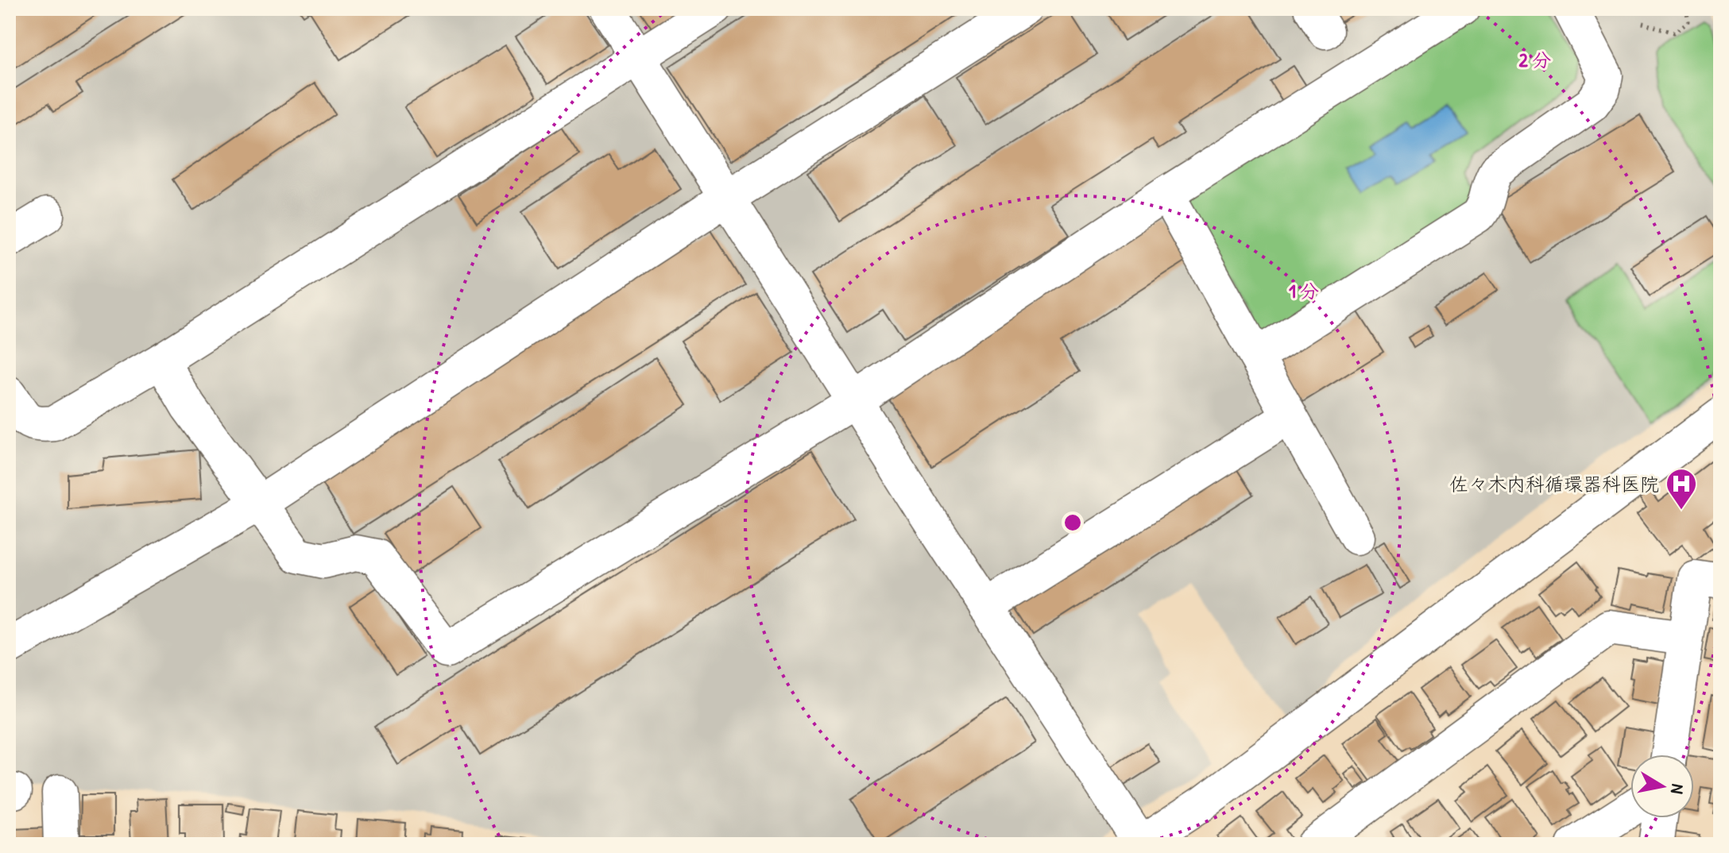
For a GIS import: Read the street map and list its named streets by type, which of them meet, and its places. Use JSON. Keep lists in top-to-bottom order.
{
  "places": {
    "hospital": ["佐々木内科循環器科医院"]
  },
  "north": "right",
  "rings": ["2 分", "1 分"]
}
